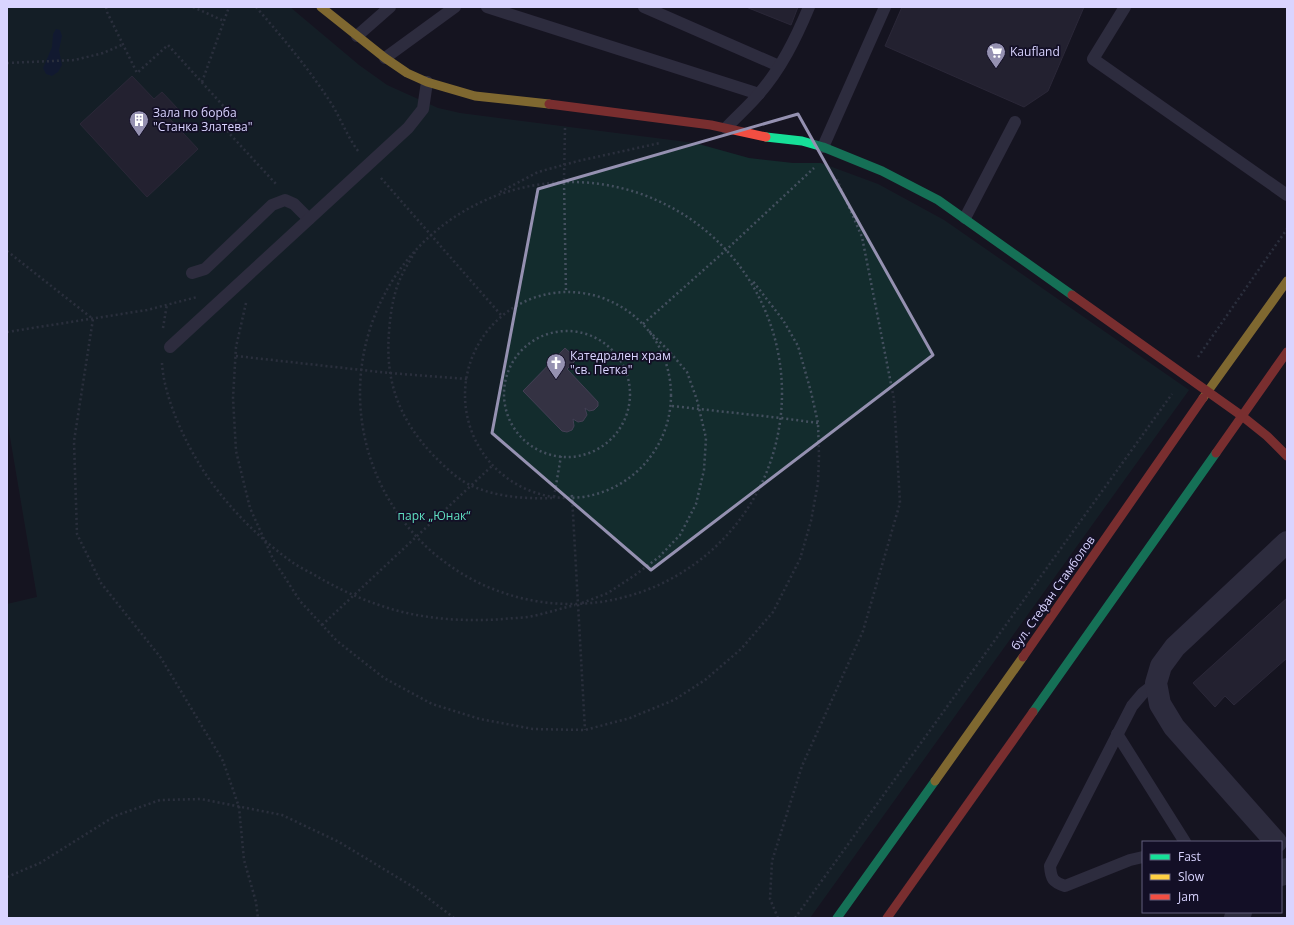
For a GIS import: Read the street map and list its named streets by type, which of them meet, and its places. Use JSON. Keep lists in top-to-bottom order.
{
  "streets": {
    "main road": ["бул. Стефан Стамболов"]
  },
  "parks": ["парк „Юнак“"],
  "places": {
    "supermarket": ["Kaufland"],
    "building": ["Зала по борба \"Станка Златева\""],
    "church": ["Катедрален храм \"св. Петка\""]
  },
  "legend": ["Fast", "Slow", "Jam"]
}
